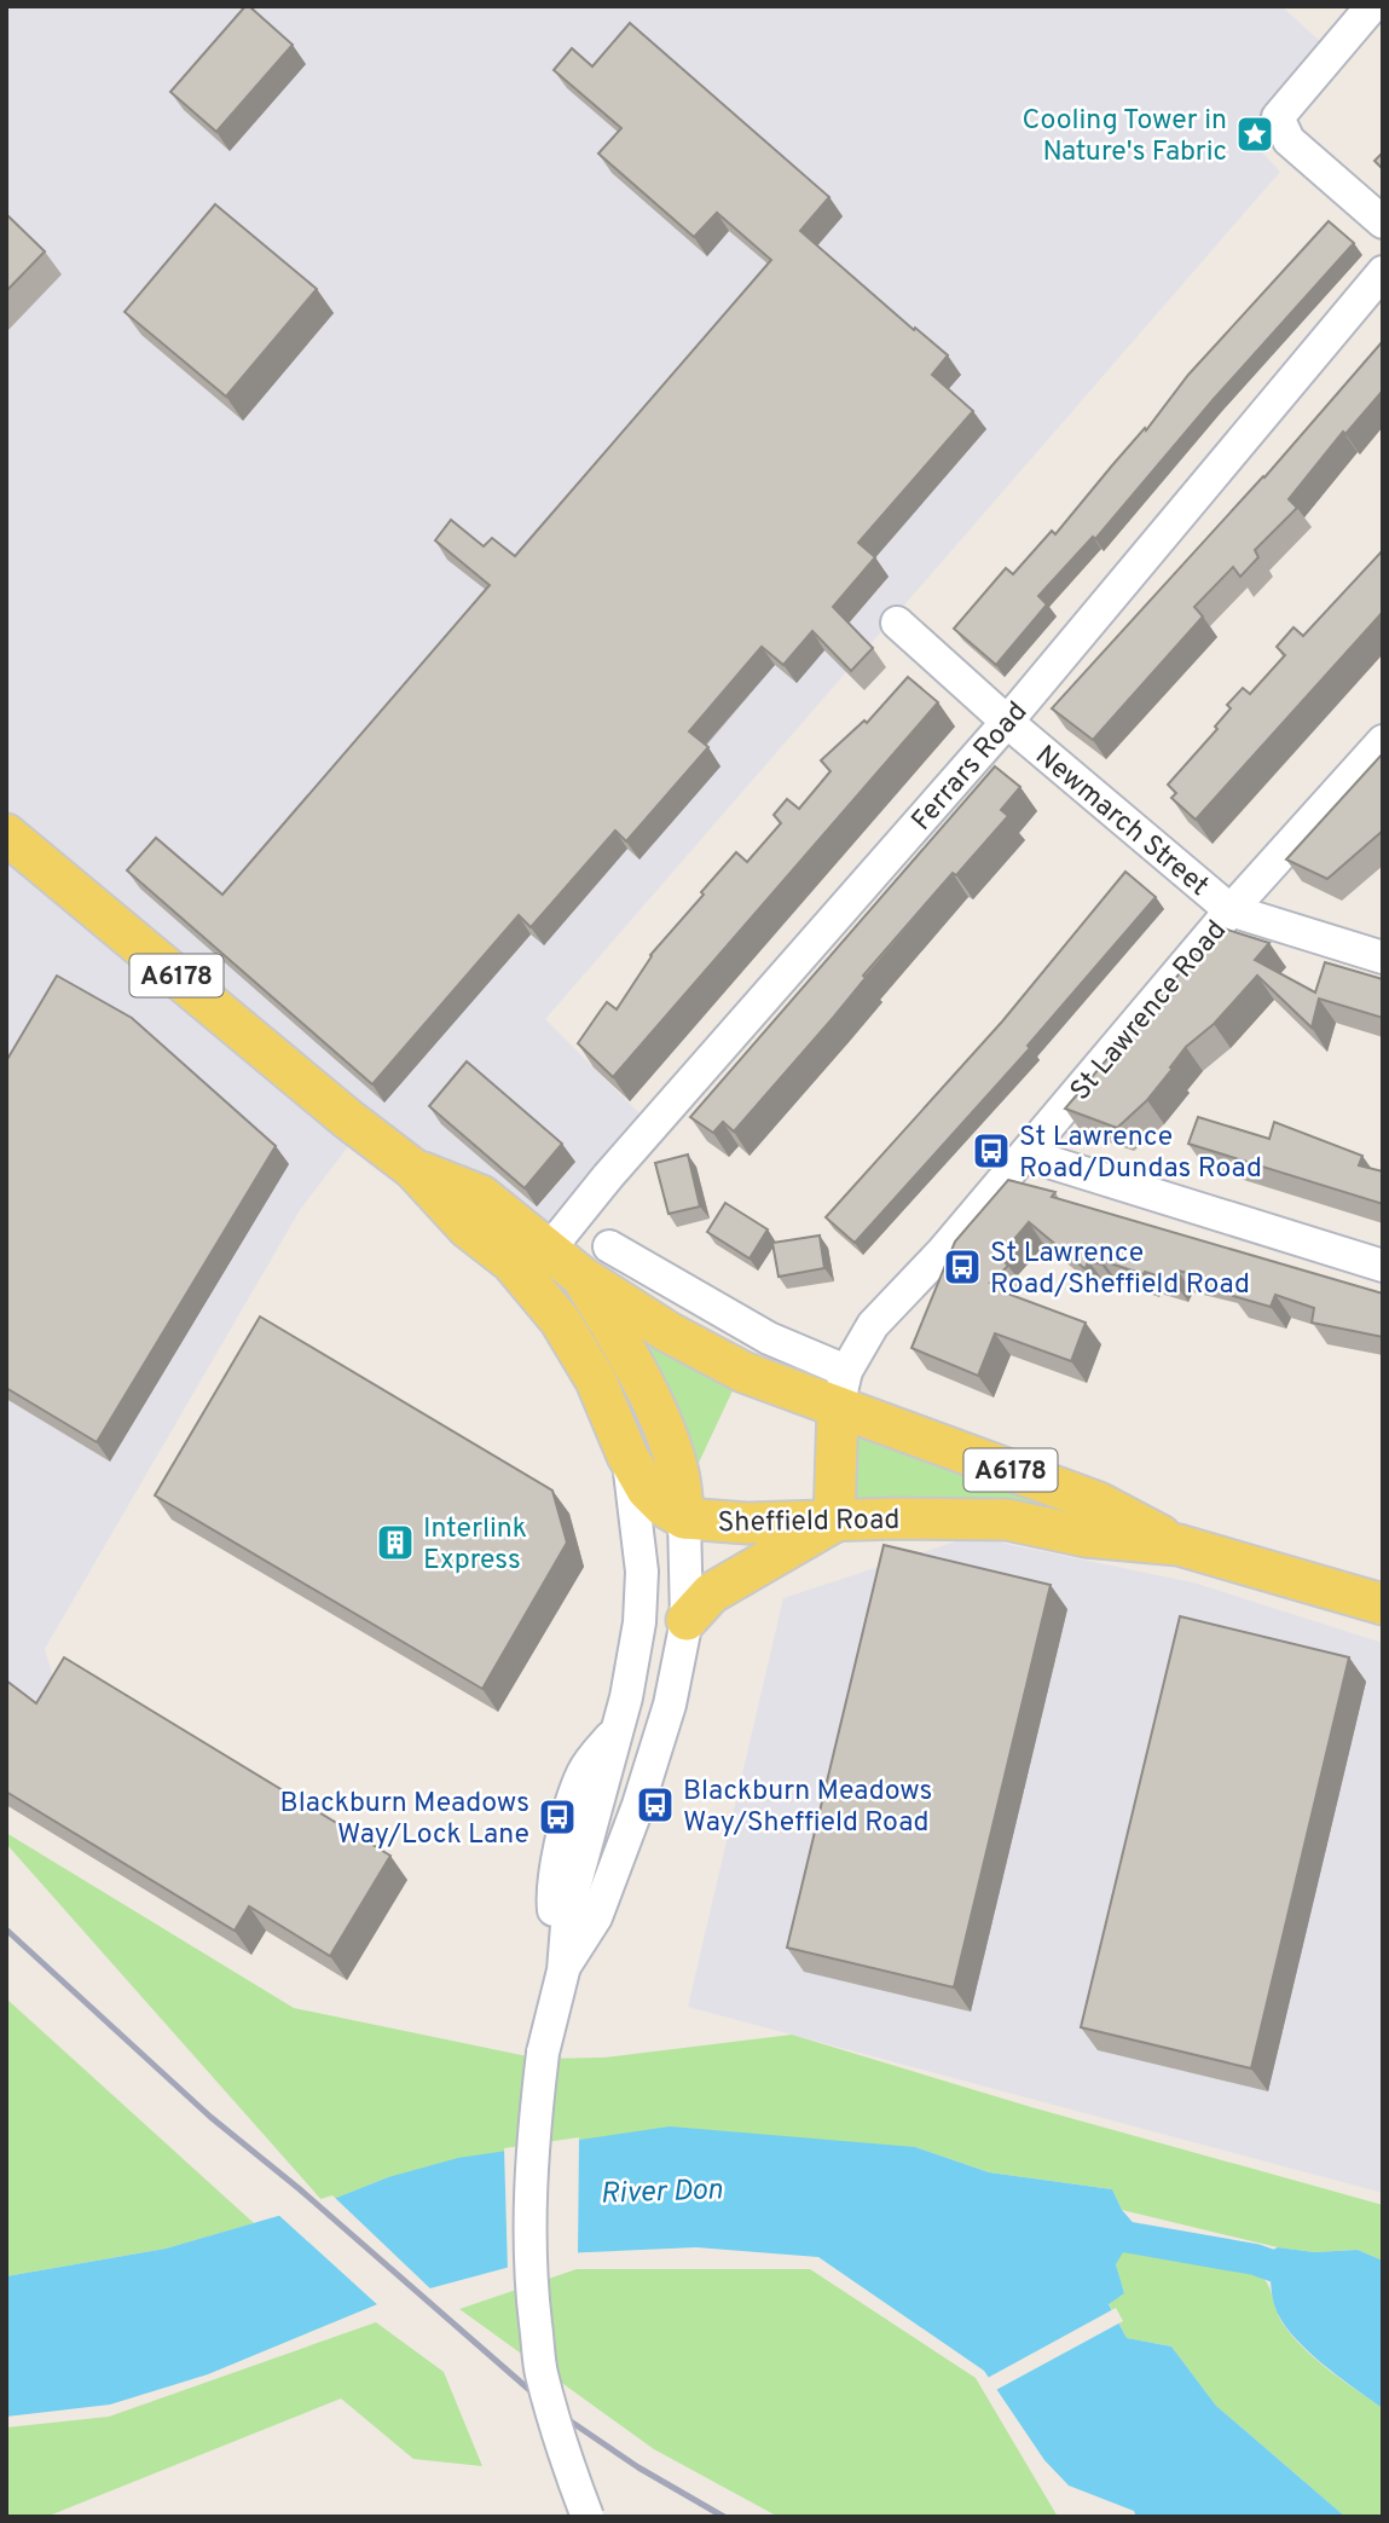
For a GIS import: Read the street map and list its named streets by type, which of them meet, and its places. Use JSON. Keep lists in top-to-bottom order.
{
  "streets": {
    "main road": ["A6178", "Sheffield Road"],
    "street": ["Ferrars Road", "Newmarch Street", "St Lawrence Road"]
  },
  "crossings": [
    ["Ferrars Road", "Newmarch Street"],
    ["Ferrars Road", "Sheffield Road"],
    ["Newmarch Street", "St Lawrence Road"],
    ["St Lawrence Road", "Sheffield Road"]
  ],
  "water": ["River Don"],
  "places": {
    "place": ["Cooling Tower in Nature's Fabric"],
    "bus stop": [
      "St Lawrence Road/Dundas Road",
      "St Lawrence Road/Sheffield Road",
      "Blackburn Meadows Way/Sheffield Road",
      "Blackburn Meadows Way/Lock Lane"
    ],
    "building": ["Interlink Express"]
  }
}
